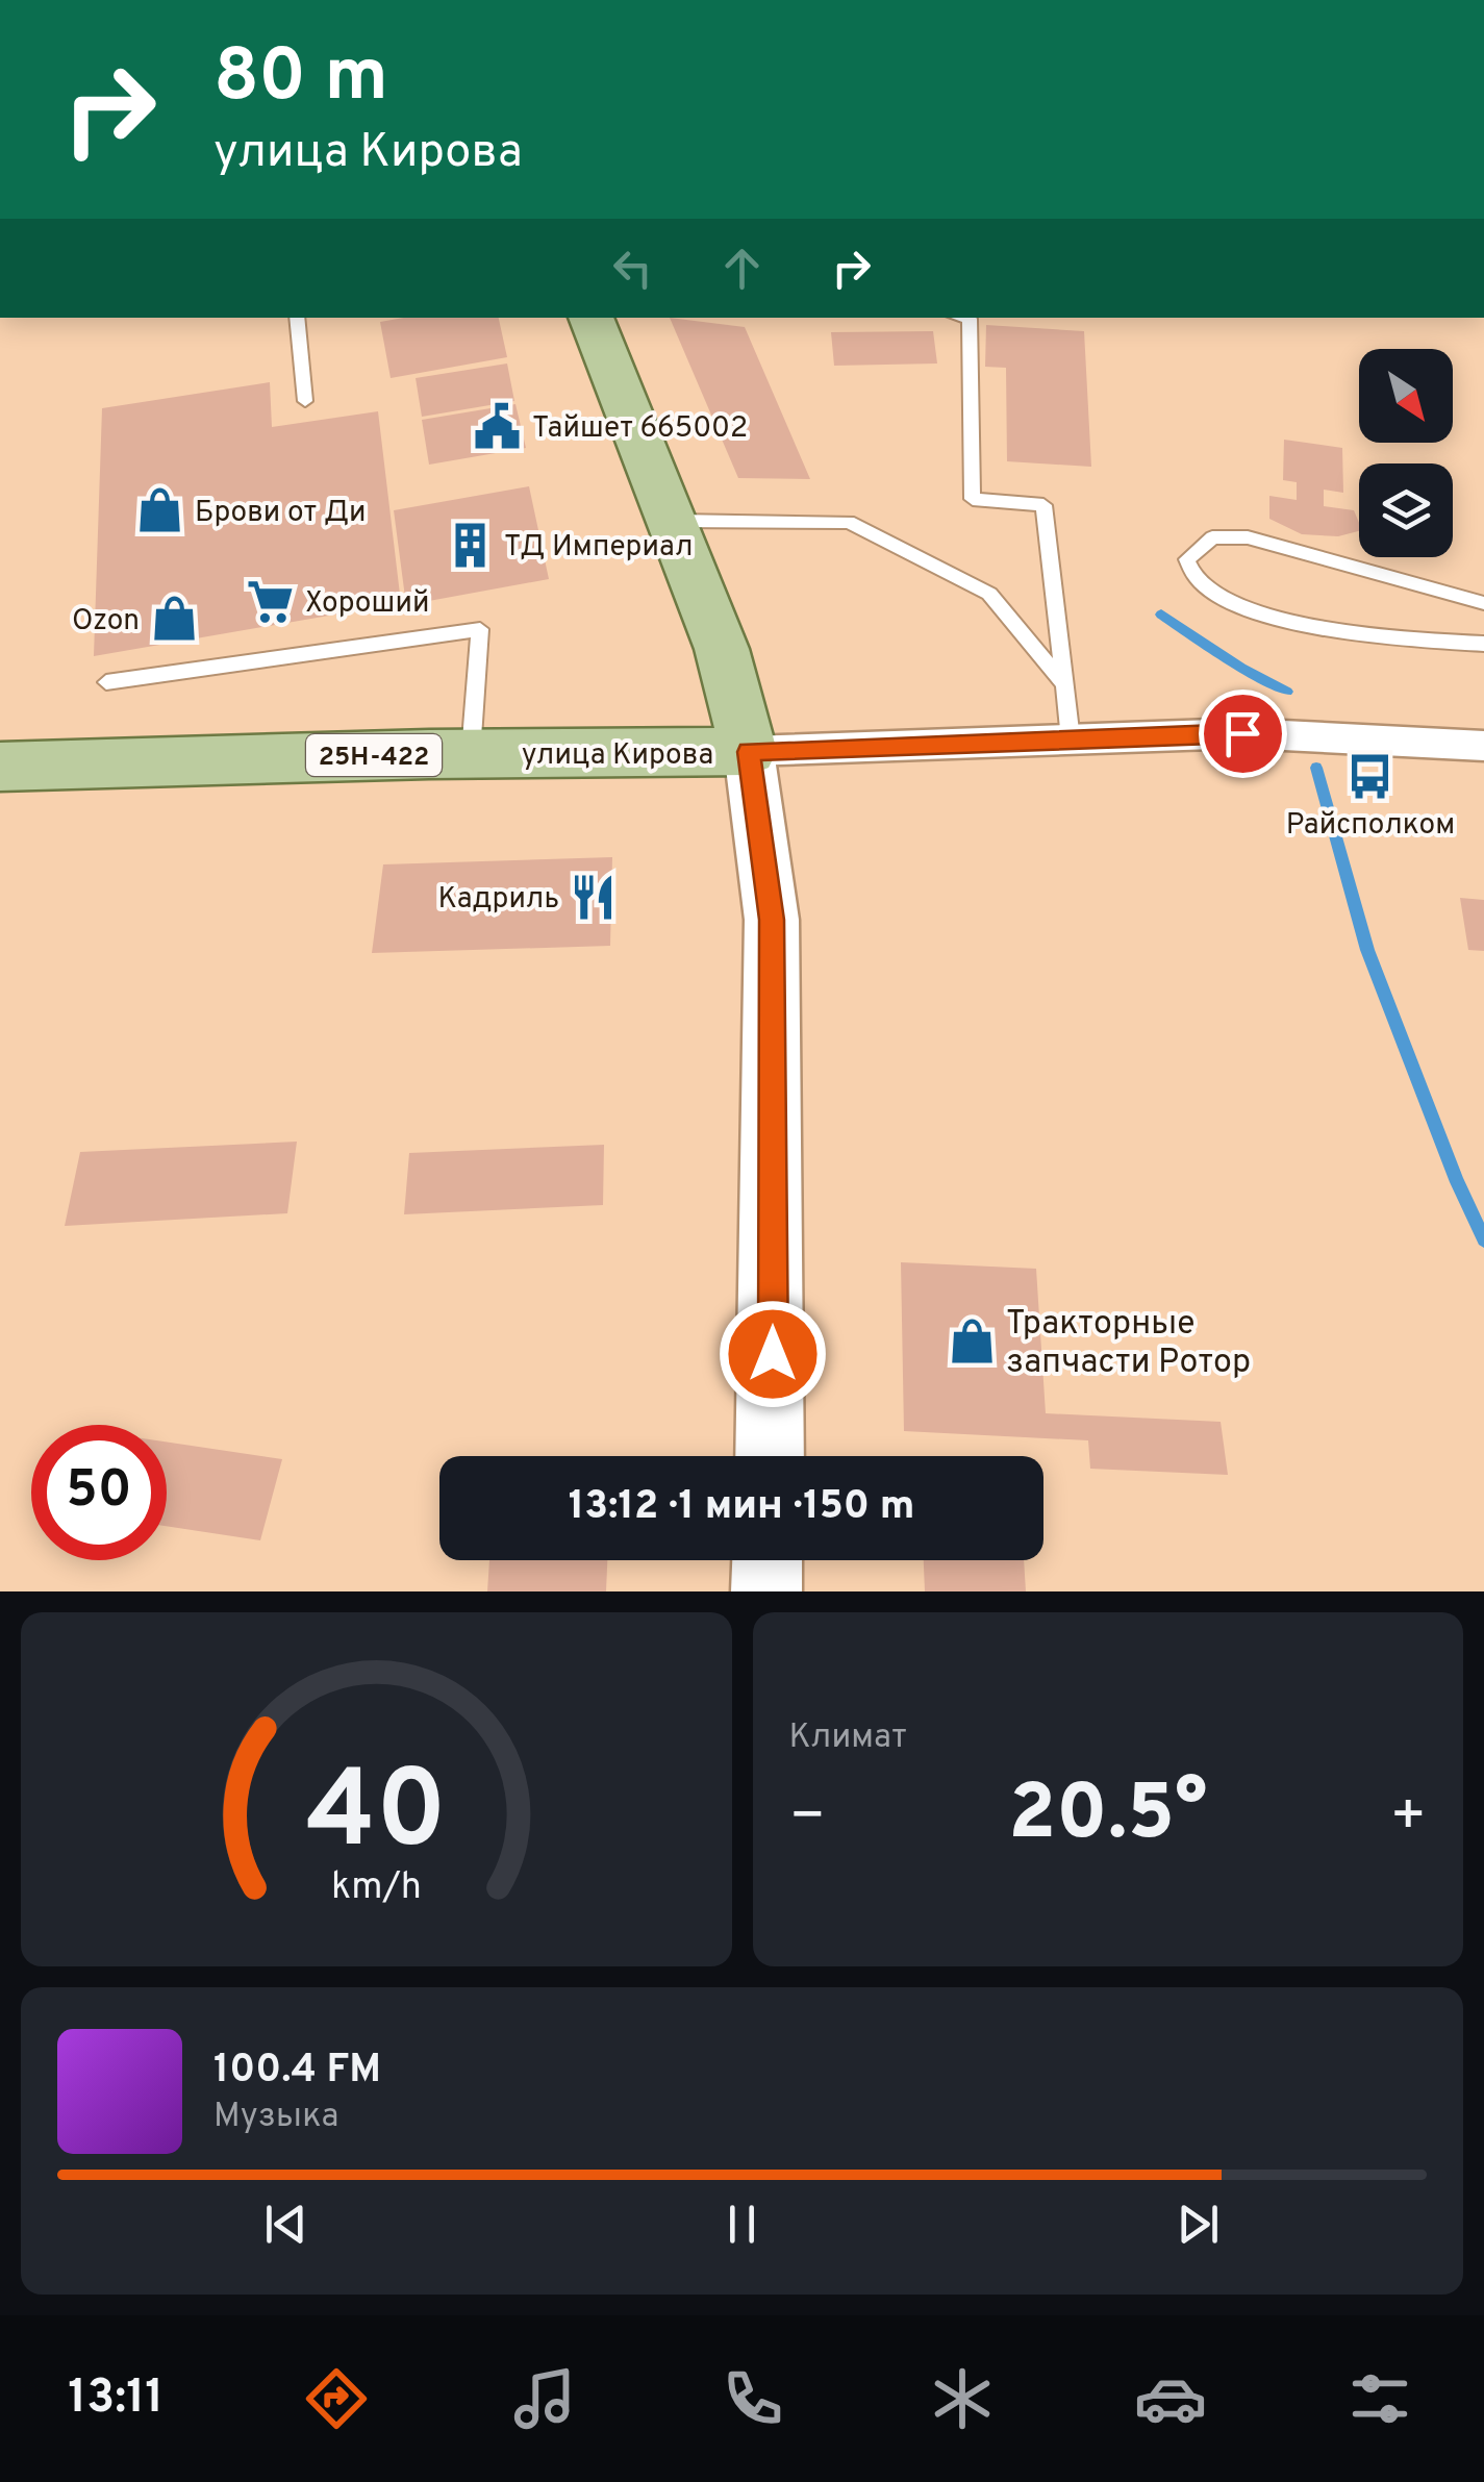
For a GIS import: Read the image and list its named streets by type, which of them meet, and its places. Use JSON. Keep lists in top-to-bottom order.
{
  "streets": {
    "main road": ["улица Кирова", "25Н-422"]
  },
  "places": {
    "public building": ["Тайшет 665002"],
    "shop": ["Брови от Ди", "Ozon", "Тракторные запчасти Ротор"],
    "building": ["ТД Империал"],
    "supermarket": ["Хороший"],
    "bus stop": ["Райсполком"],
    "restaurant": ["Кадриль"]
  },
  "north": "bottom right",
  "page": {
    "turn": ["80 m", "улица Кирова"],
    "limit": "50",
    "trip": "13:12 · 1 мин · 150 m",
    "tile": "Климат",
    "heat": ["−", "20.5°", "+"],
    "song": ["100.4 FM", "Музыка"],
    "tabs": "13:11",
    "gauge": ["40", "km/h"]
  }
}
